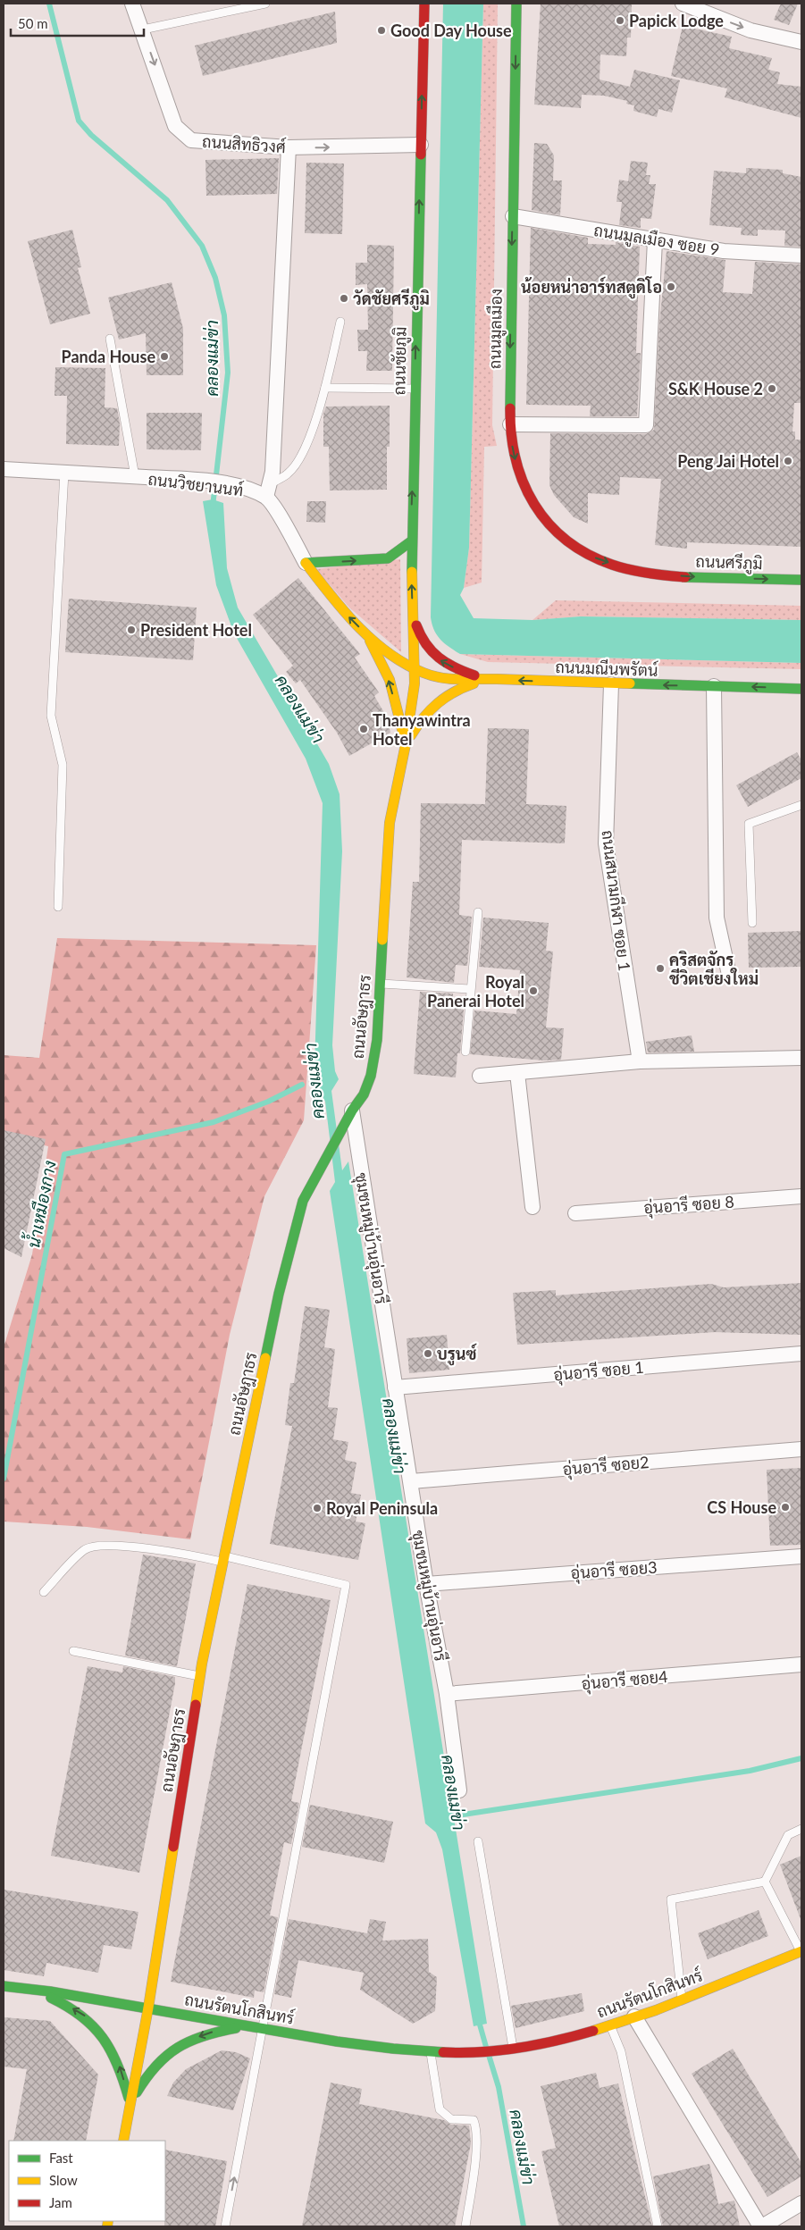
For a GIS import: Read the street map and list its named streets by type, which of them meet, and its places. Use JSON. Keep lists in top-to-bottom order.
{
  "streets": {
    "street": [
      "ถนนสิทธิวงศ์",
      "ถนนมูลเมือง ซอย 9",
      "ถนนมูลเมือง",
      "ถนนชัยภูมิ",
      "ถนนวิชยานนท์",
      "ถนนศรีภูมิ",
      "ถนนมณีนพรัตน์",
      "ถนนสนามกีฬา ซอย 1",
      "ถนนอัษฎาธร",
      "อุ่นอารี ซอย 8",
      "ชุมชนหมู่บ้านอุ่นอารี",
      "อุ่นอารี ซอย 1",
      "อุ่นอารี ซอย2",
      "อุ่นอารี ซอย3",
      "อุ่นอารี ซอย4",
      "ถนนรัตนโกสินทร์"
    ]
  },
  "crossings": [
    ["ถนนสิทธิวงศ์", "ถนนชัยภูมิ"],
    ["ถนนมูลเมือง ซอย 9", "ถนนมูลเมือง"],
    ["ถนนมูลเมือง", "ถนนศรีภูมิ"],
    ["ถนนชัยภูมิ", "ถนนมณีนพรัตน์"],
    ["ถนนชัยภูมิ", "ถนนอัษฎาธร"],
    ["ถนนมณีนพรัตน์", "ถนนสนามกีฬา ซอย 1"],
    ["ถนนมณีนพรัตน์", "ถนนอัษฎาธร"],
    ["ถนนอัษฎาธร", "ชุมชนหมู่บ้านอุ่นอารี"],
    ["ถนนอัษฎาธร", "ถนนรัตนโกสินทร์"],
    ["ชุมชนหมู่บ้านอุ่นอารี", "อุ่นอารี ซอย 1"],
    ["ชุมชนหมู่บ้านอุ่นอารี", "อุ่นอารี ซอย2"],
    ["ชุมชนหมู่บ้านอุ่นอารี", "อุ่นอารี ซอย3"],
    ["ชุมชนหมู่บ้านอุ่นอารี", "อุ่นอารี ซอย4"]
  ],
  "one_way": [
    "ถนนสิทธิวงศ์",
    "ถนนมูลเมือง",
    "ถนนชัยภูมิ",
    "ถนนศรีภูมิ",
    "ถนนมณีนพรัตน์"
  ],
  "water": ["คลองแม่ข่า", "น้ำเหมืองกาง"],
  "places": [
    "Papick Lodge",
    "Good Day House",
    "น้อยหน่าอาร์ทสตูดิโอ",
    "วัดชัยศรีภูมิ",
    "Panda House",
    "S&K House 2",
    "Peng Jai Hotel",
    "President Hotel",
    "Thanyawintra Hotel",
    "คริสตจักร ชีวิตเชียงใหม่",
    "Royal Panerai Hotel",
    "บรูนซ์",
    "CS House",
    "Royal Peninsula"
  ],
  "legend": ["Fast", "Slow", "Jam"],
  "scale_bar": "50 m"
}
